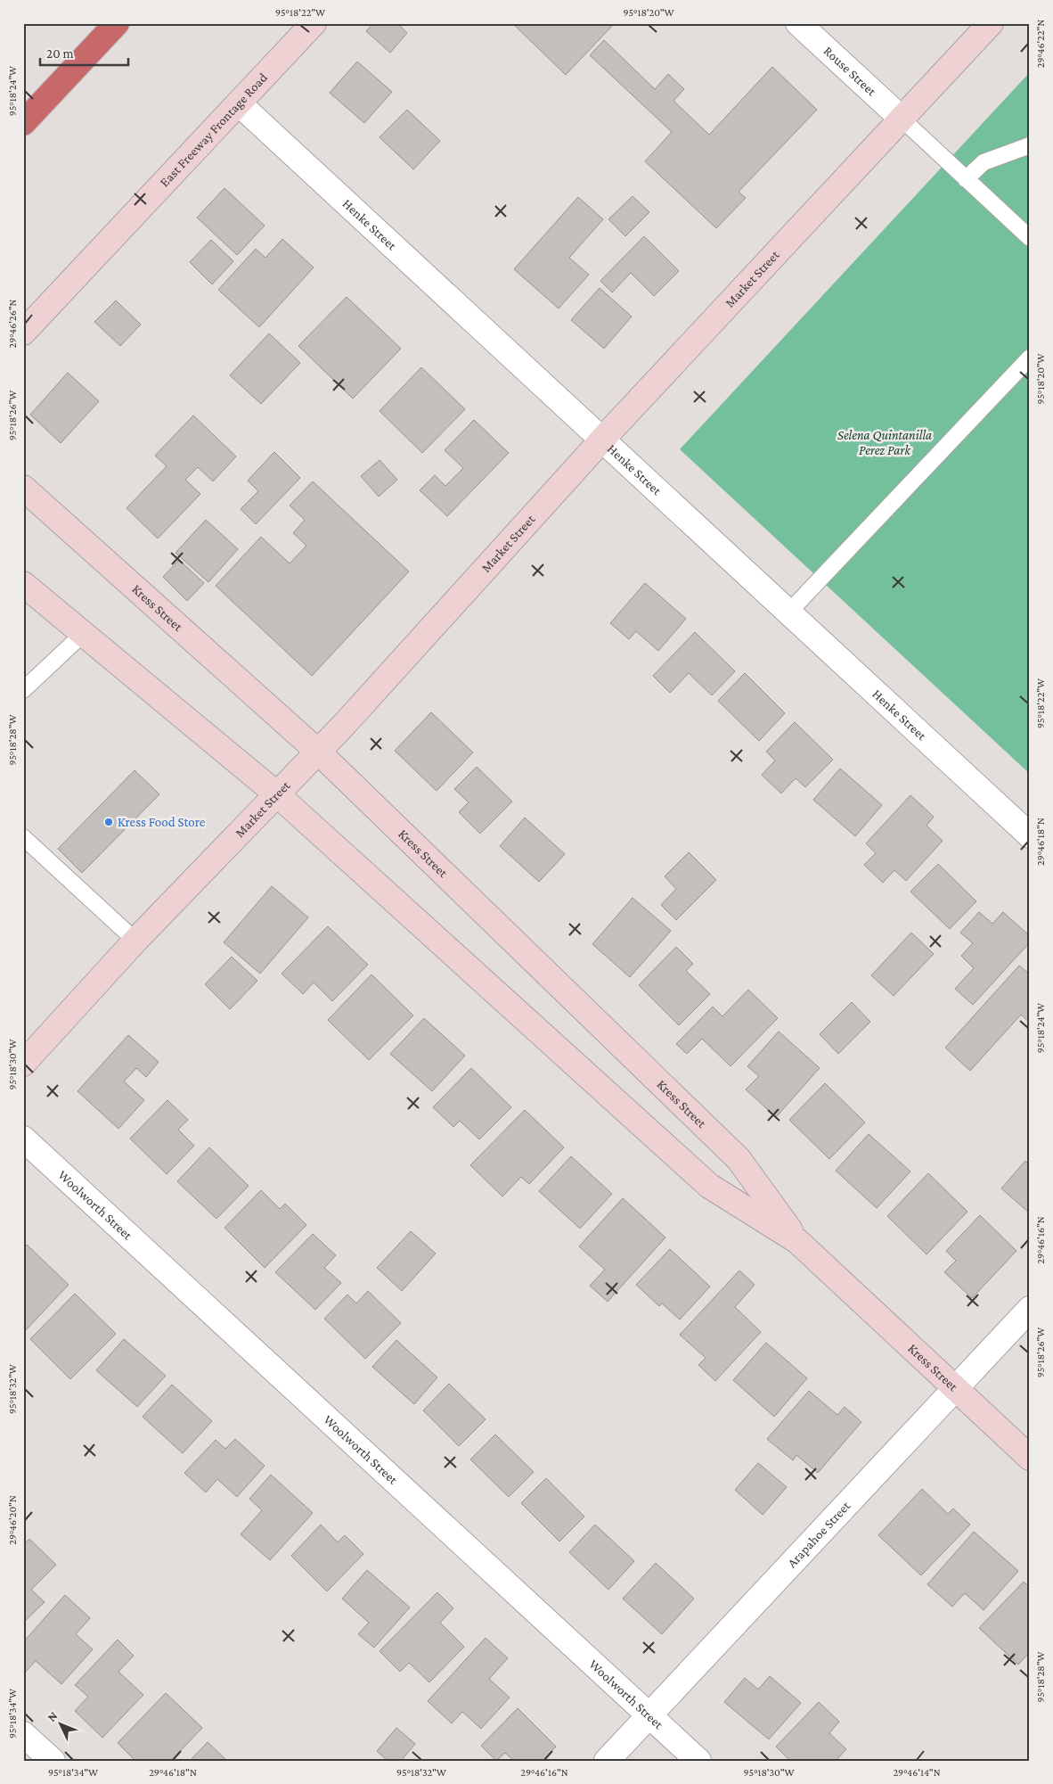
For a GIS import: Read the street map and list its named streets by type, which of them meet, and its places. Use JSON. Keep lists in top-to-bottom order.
{
  "streets": {
    "street": [
      "Rouse Street",
      "East Freeway Frontage Road",
      "Henke Street",
      "Market Street",
      "Kress Street",
      "Woolworth Street",
      "Arapahoe Street"
    ]
  },
  "crossings": [
    ["Rouse Street", "Market Street"],
    ["East Freeway Frontage Road", "Henke Street"],
    ["Henke Street", "Market Street"],
    ["Market Street", "Kress Street"],
    ["Kress Street", "Arapahoe Street"],
    ["Woolworth Street", "Arapahoe Street"]
  ],
  "parks": ["Selena Quintanilla Perez Park"],
  "places": ["Kress Food Store"],
  "scale_bar": "20 m",
  "north": "top left",
  "coordinates": [
    "95°18'22\"W",
    "95°18'20\"W",
    "29°46'22\"N",
    "95°18'24\"W",
    "29°46'26\"N",
    "95°18'26\"W",
    "95°18'28\"W",
    "29°46'18\"N",
    "95°18'30\"W",
    "29°46'16\"N",
    "95°18'32\"W",
    "29°46'20\"N",
    "95°18'34\"W",
    "29°46'14\"N"
  ]
}
